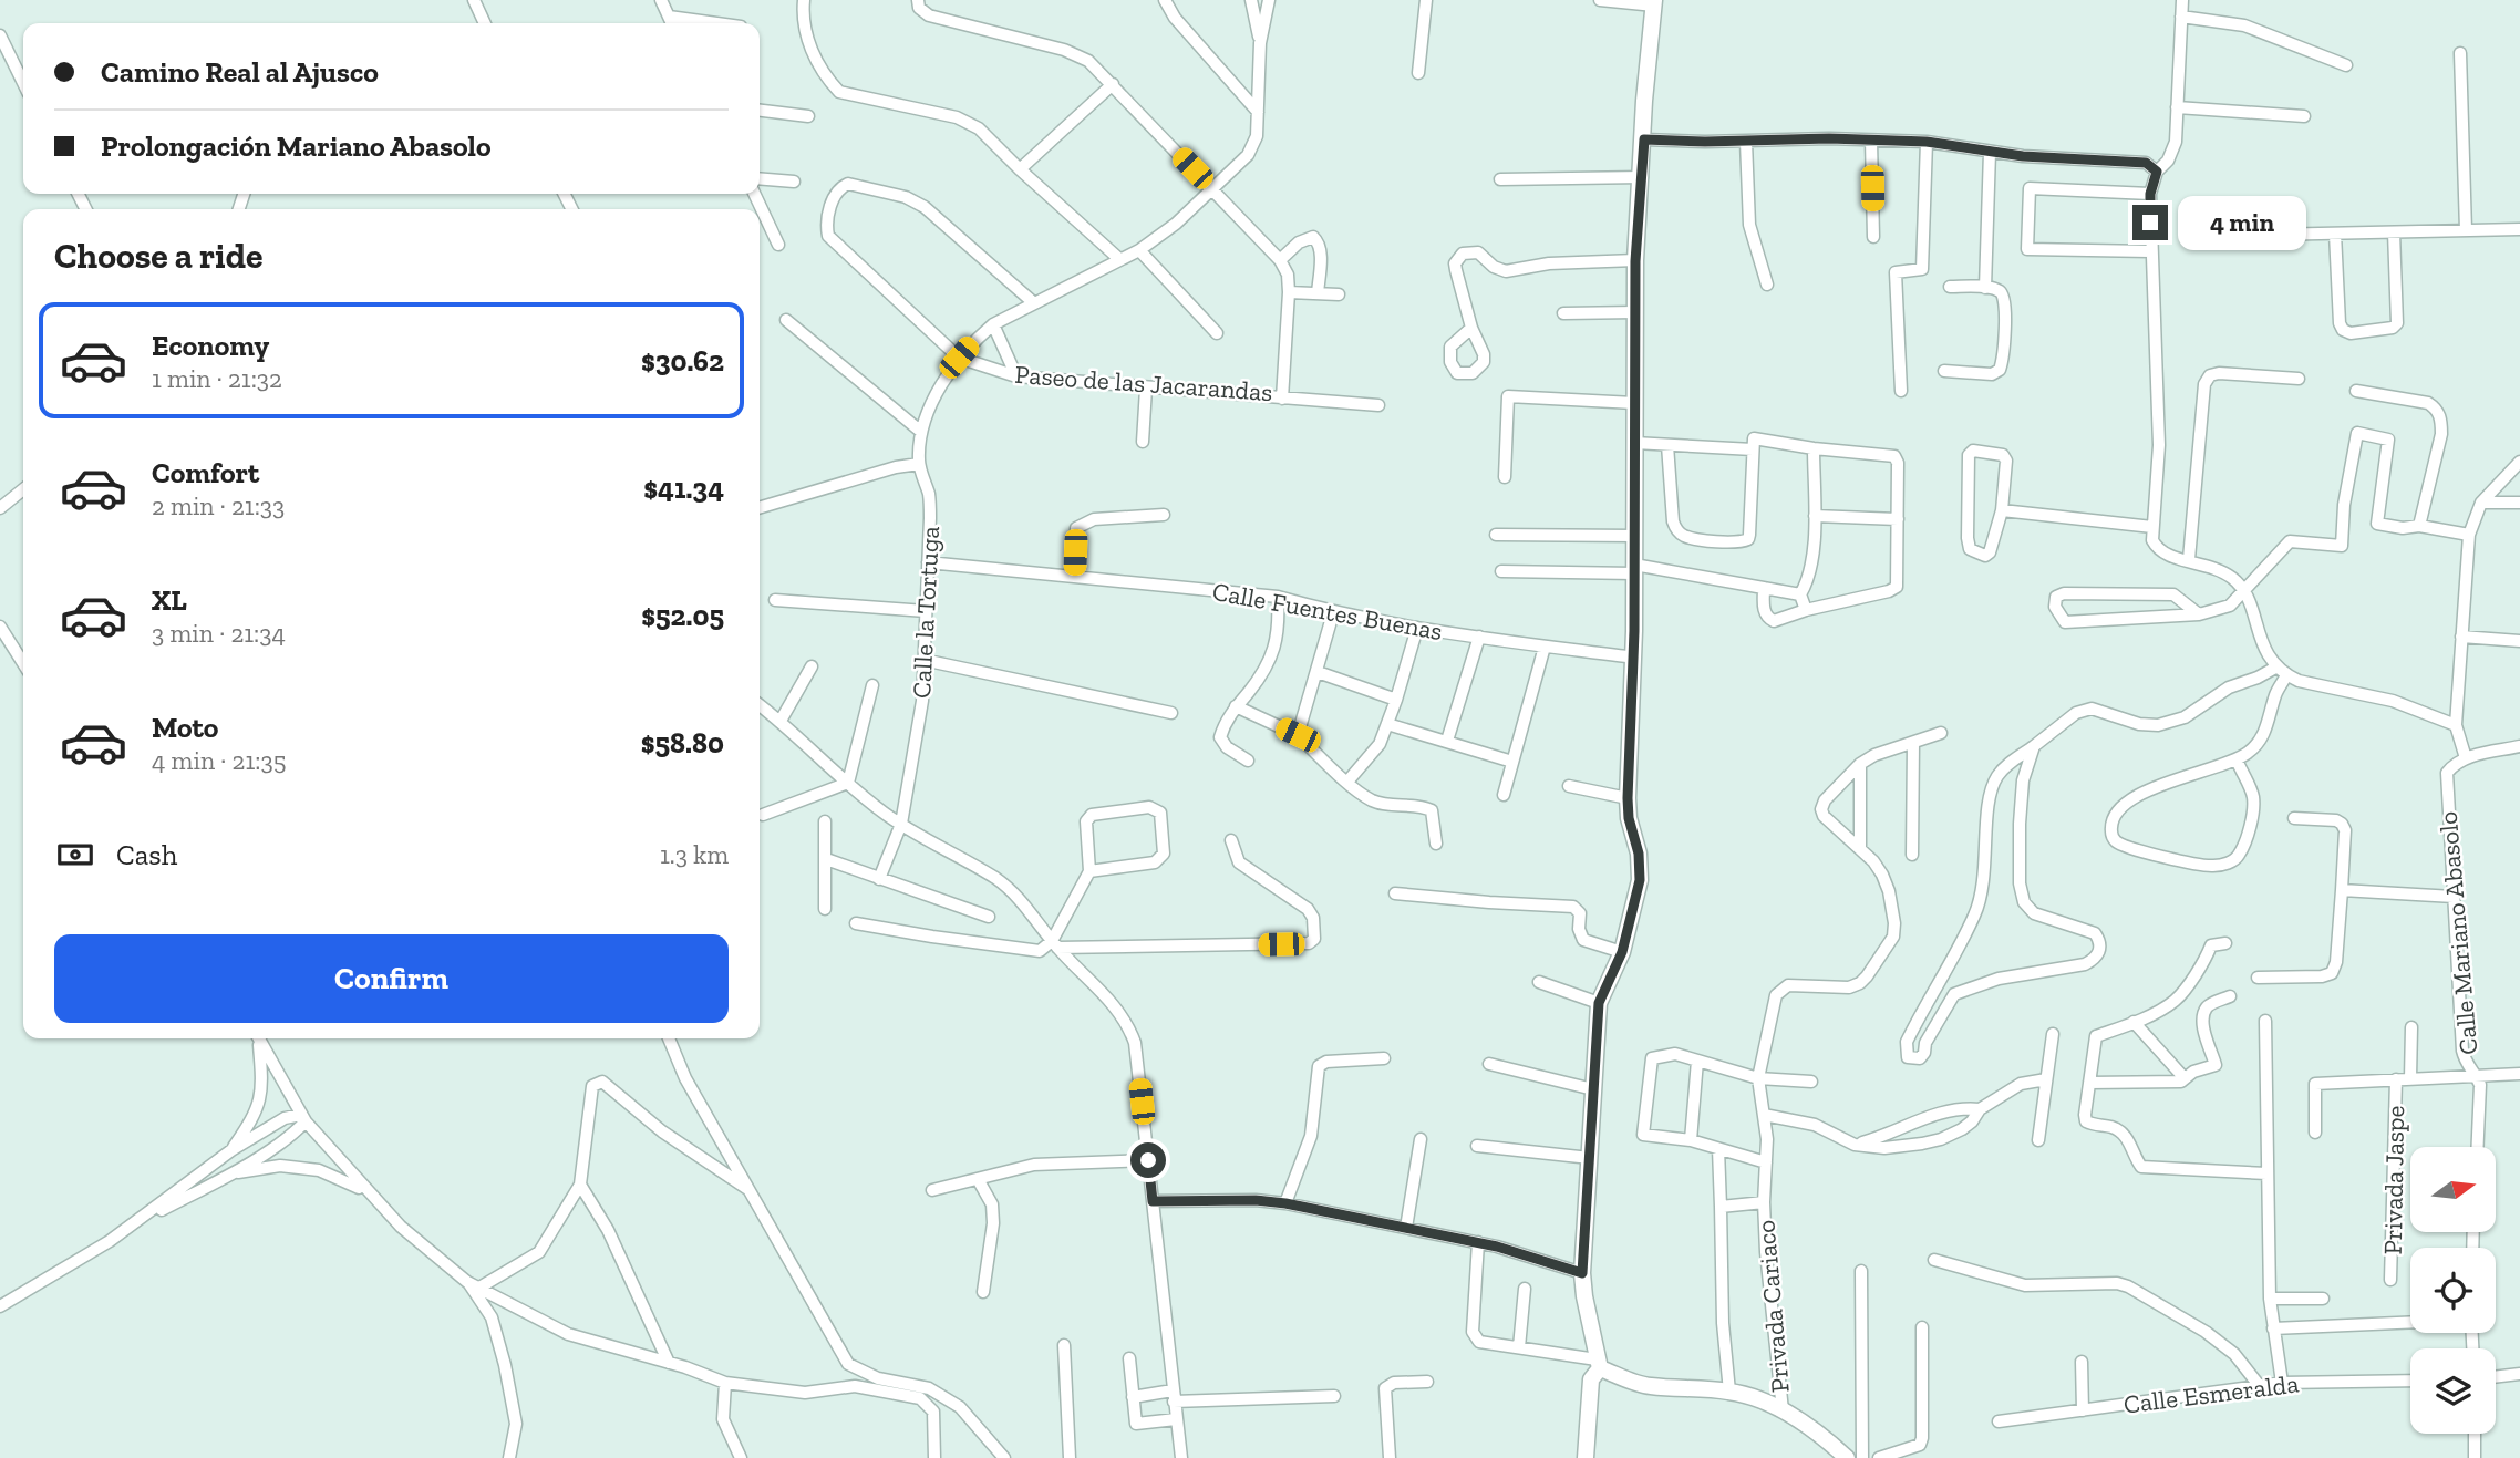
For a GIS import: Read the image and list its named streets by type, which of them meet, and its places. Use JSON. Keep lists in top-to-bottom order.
{
  "streets": {
    "street": [
      "Paseo de las Jacarandas",
      "Calle Fuentes Buenas",
      "Calle la Tortuga",
      "Calle Mariano Abasolo",
      "Privada Jaspe",
      "Privada Cariaco",
      "Calle Esmeralda"
    ]
  },
  "crossings": [
    ["Paseo de las Jacarandas", "Calle la Tortuga"],
    ["Calle Fuentes Buenas", "Calle la Tortuga"]
  ],
  "north": "right",
  "page": {
    "banner": ["Camino Real al Ajusco", "Prolongación Mariano Abasolo"],
    "bubble": "4 min",
    "heading": "Choose a ride",
    "list": [
      {
        "name": "Economy",
        "note": "1 min · 21:32",
        "value": "$30.62"
      },
      {
        "name": "Comfort",
        "note": "2 min · 21:33",
        "value": "$41.34"
      },
      {
        "name": "XL",
        "note": "3 min · 21:34",
        "value": "$52.05"
      },
      {
        "name": "Moto",
        "note": "4 min · 21:35",
        "value": "$58.80"
      }
    ],
    "pay": ["Cash", "1.3 km"],
    "buttons": "Confirm"
  }
}
